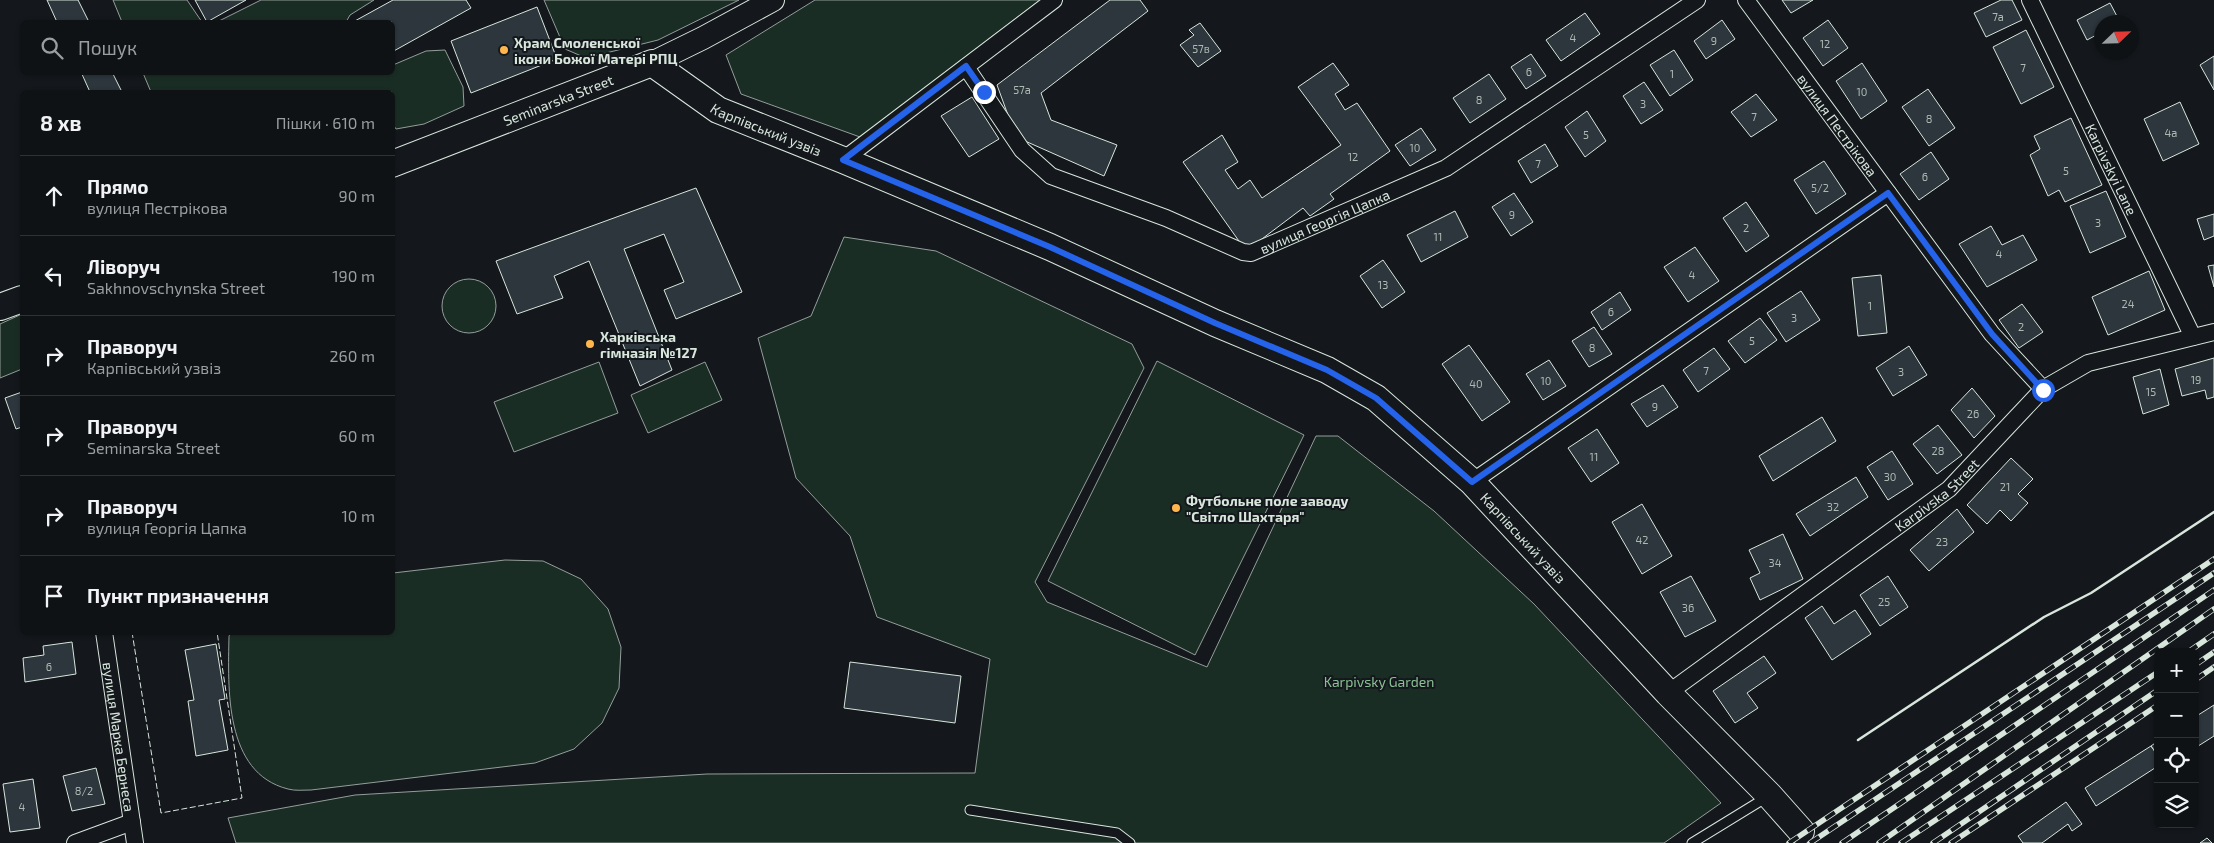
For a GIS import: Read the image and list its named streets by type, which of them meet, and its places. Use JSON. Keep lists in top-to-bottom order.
{
  "streets": {
    "main road": ["Seminarska Street", "Карпівський узвіз"],
    "street": [
      "вулиця Пестрікова",
      "Karpivskyi Lane",
      "вулиця Георгія Цапка",
      "Karpivska Street",
      "вулиця Марка Бернеса"
    ]
  },
  "crossings": [
    ["Seminarska Street", "Карпівський узвіз"],
    ["вулиця Пестрікова", "Karpivska Street"],
    ["Карпівський узвіз", "Karpivska Street"],
    ["Karpivskyi Lane", "Karpivska Street"]
  ],
  "parks": ["Karpivsky Garden"],
  "places": ["Храм Смоленської ікони Божої Матері РПЦ", "Харківська гімназія №127", "Футбольне поле заводу \"Світло Шахтаря\""],
  "house_numbers": [
    "7а",
    "4",
    "9",
    "12",
    "57в",
    "7",
    "6",
    "1",
    "57а",
    "10",
    "8",
    "3",
    "7",
    "8",
    "4а",
    "5",
    "10",
    "12",
    "7",
    "5",
    "6",
    "5/2",
    "9",
    "3",
    "2",
    "11",
    "4",
    "4",
    "13",
    "24",
    "1",
    "6",
    "3",
    "2",
    "5",
    "8",
    "7",
    "3",
    "19",
    "10",
    "40",
    "15",
    "9",
    "26",
    "28",
    "11",
    "30",
    "21",
    "32",
    "42",
    "23",
    "34",
    "25",
    "36",
    "6",
    "8/2",
    "4"
  ],
  "north": "top right",
  "page": {
    "search": "Пошук",
    "heading": ["8 хв", "Пішки · 610 m"],
    "list": [
      ["Прямо", "вулиця Пестрікова", "90 m"],
      ["Ліворуч", "Sakhnovschynska Street", "190 m"],
      ["Праворуч", "Карпівський узвіз", "260 m"],
      ["Праворуч", "Seminarska Street", "60 m"],
      ["Праворуч", "вулиця Георгія Цапка", "10 m"],
      "Пункт призначення"
    ],
    "map_buttons": ["+", "−"]
  }
}
